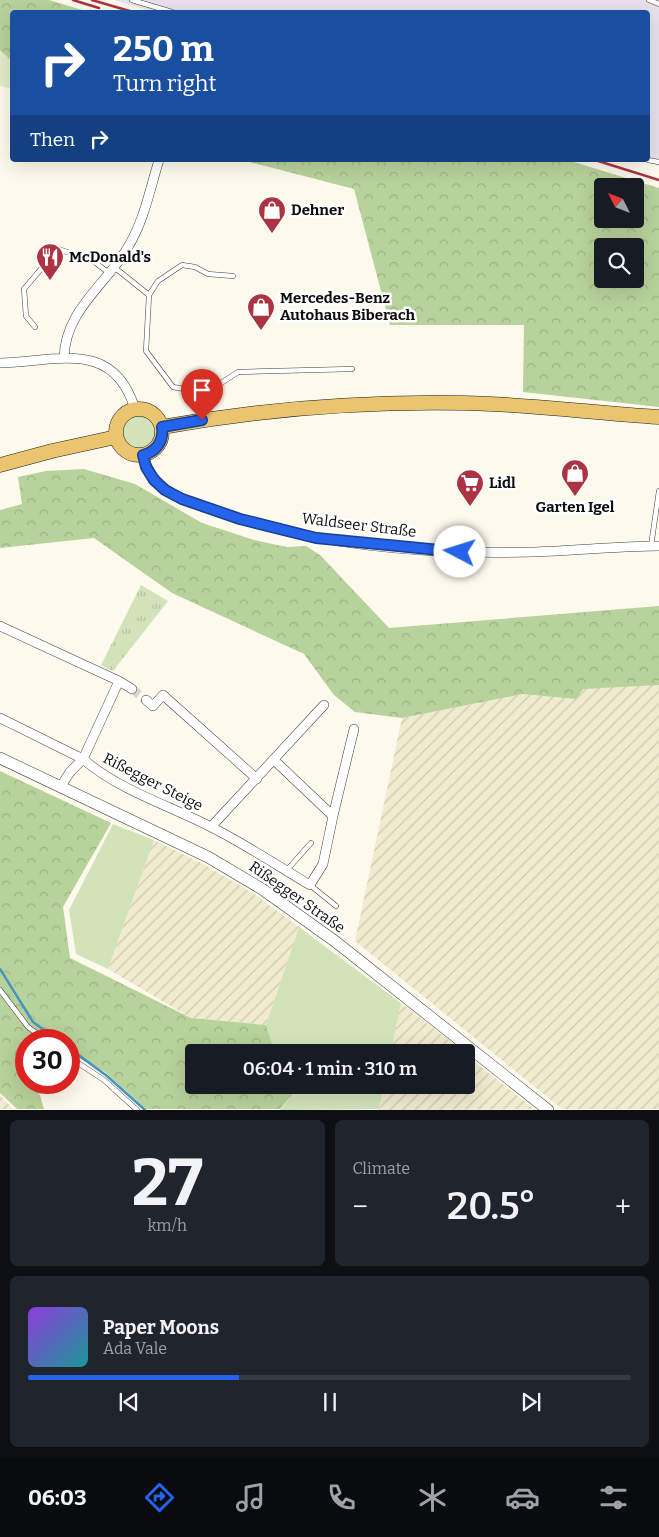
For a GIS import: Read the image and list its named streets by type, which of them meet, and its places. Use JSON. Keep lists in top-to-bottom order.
{
  "streets": {
    "street": ["Waldseer Straße", "Rißegger Steige", "Rißegger Straße"]
  },
  "crossings": [
    ["Rißegger Steige", "Rißegger Straße"]
  ],
  "places": {
    "shop": ["Dehner", "Mercedes-Benz Autohaus Biberach", "Garten Igel"],
    "restaurant": ["McDonald's"],
    "supermarket": ["Lidl"]
  },
  "north": "top left",
  "page": {
    "turn": ["250 m", "Turn right"],
    "then": "Then",
    "limit": "30",
    "trip": "06:04 · 1 min · 310 m",
    "tile": [
      ["27", "km/h"],
      "Climate"
    ],
    "heat": ["−", "20.5°", "+"],
    "song": ["Paper Moons", "Ada Vale"],
    "tabs": "06:03"
  }
}
